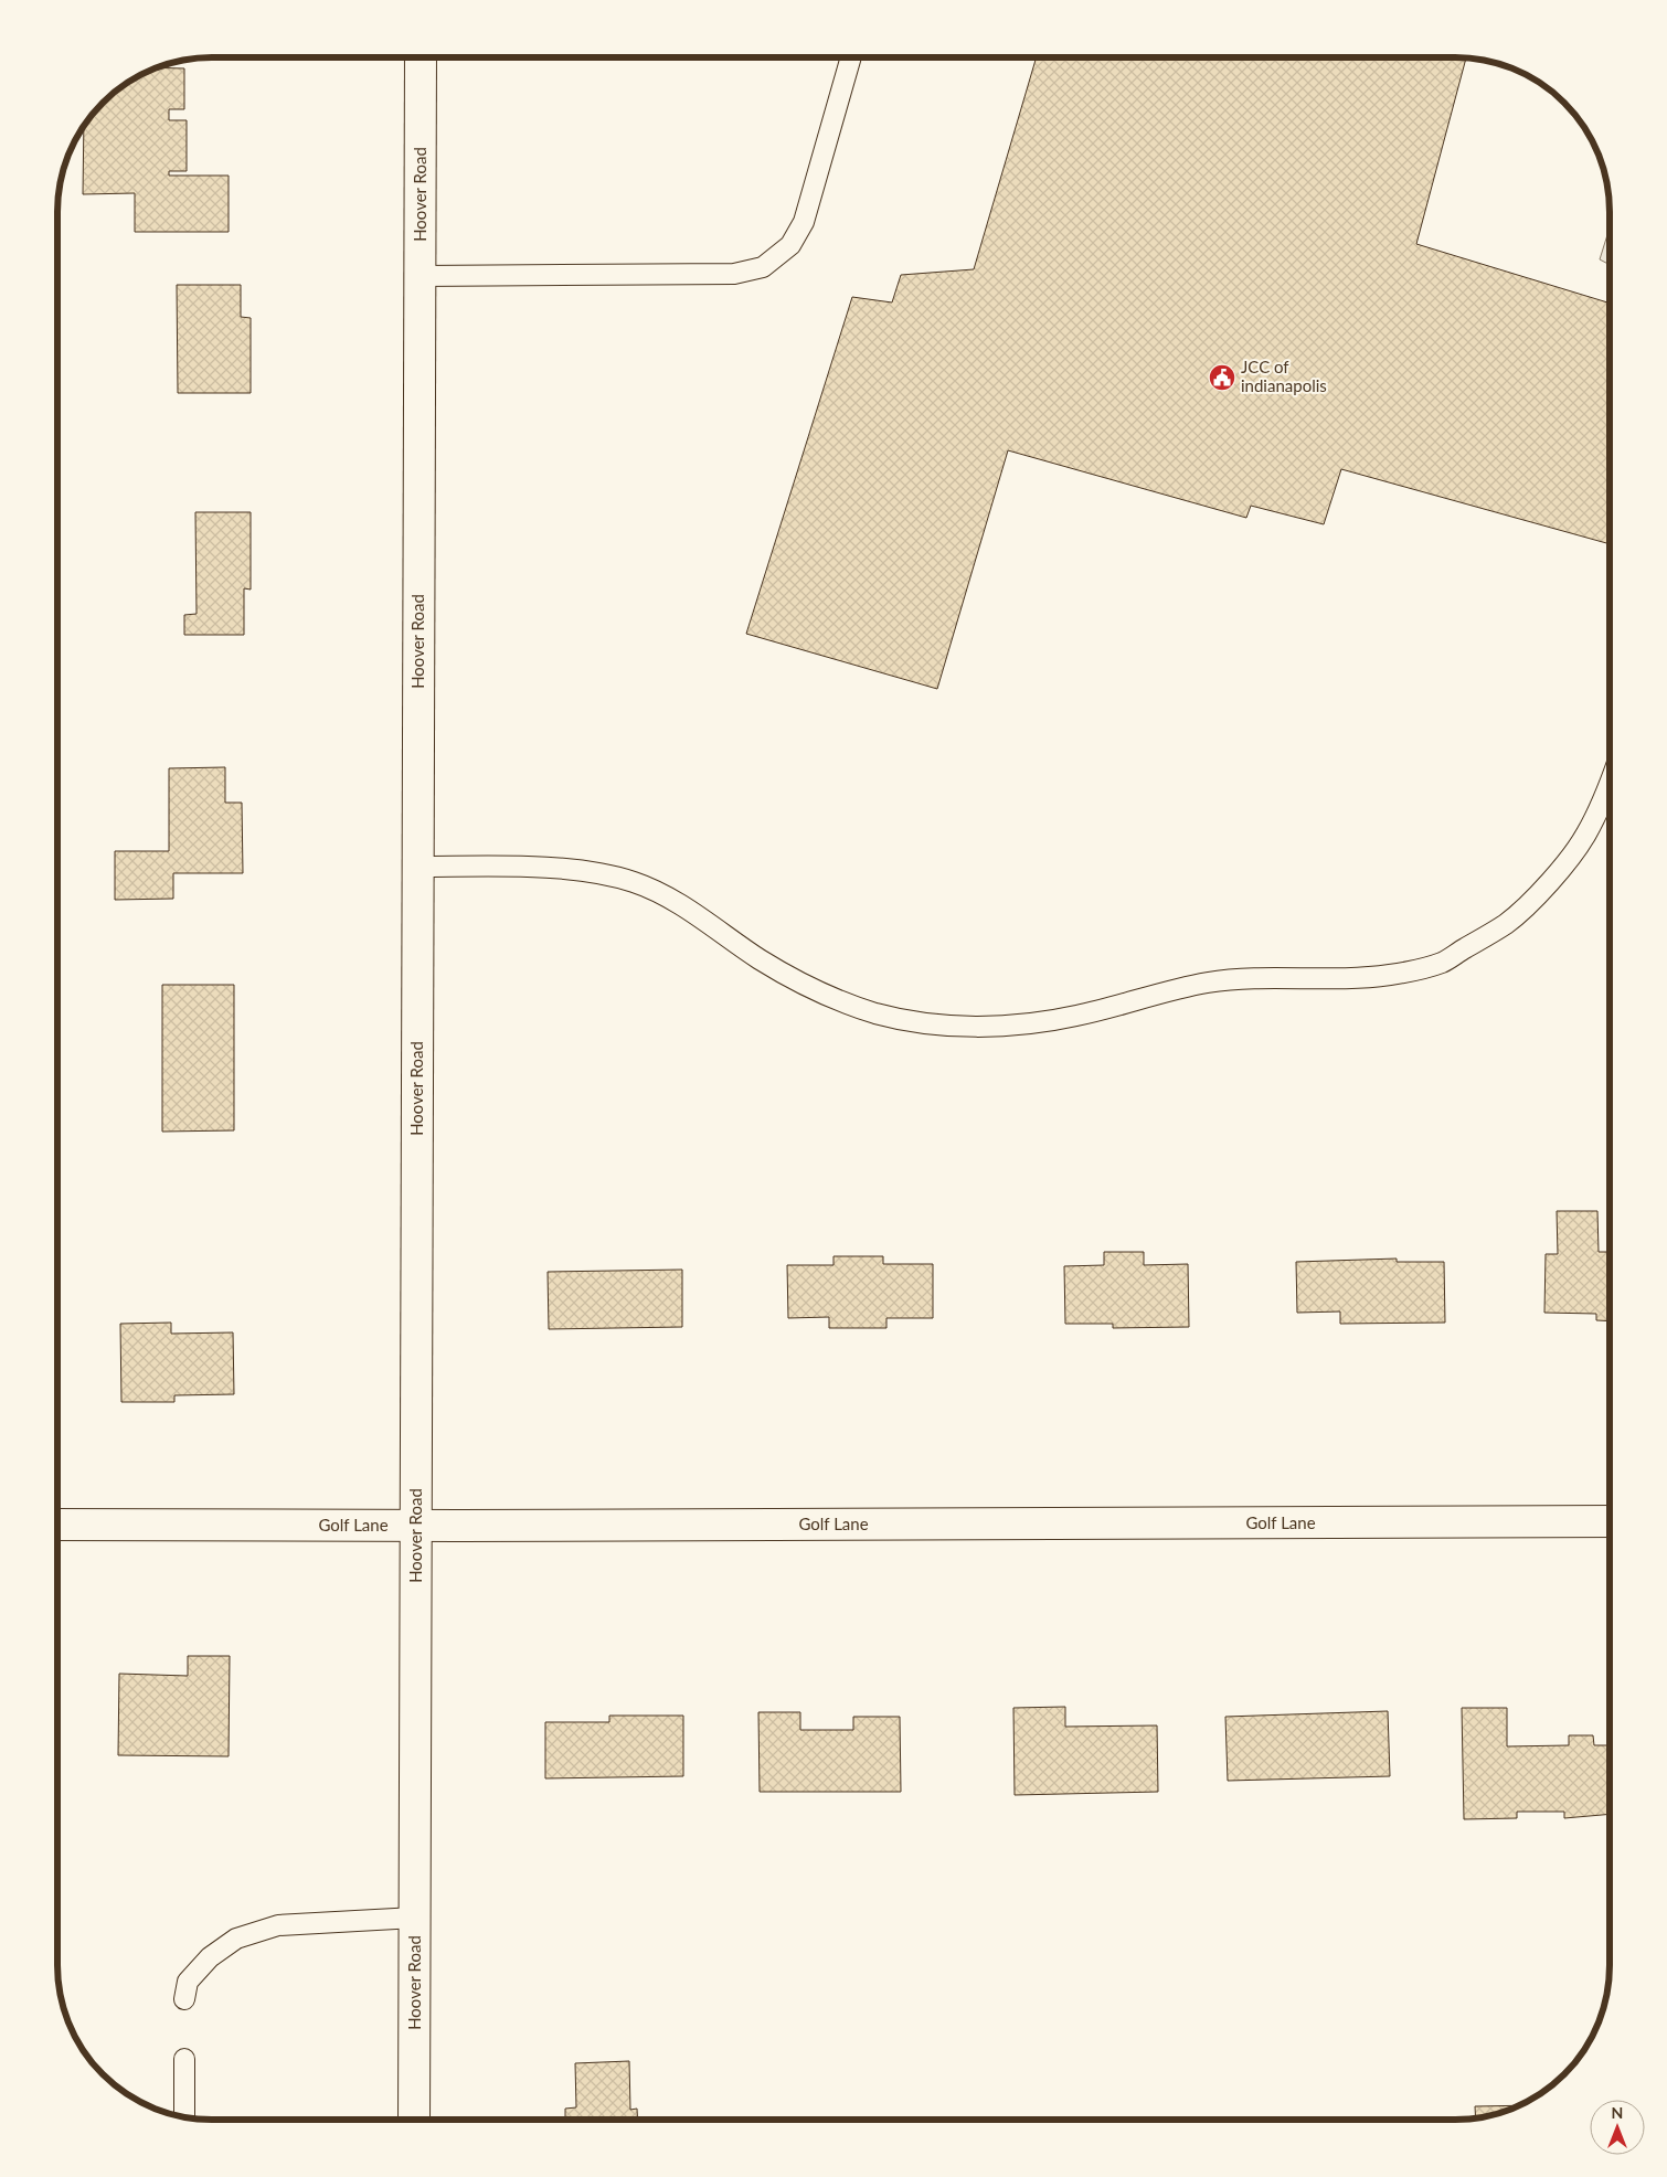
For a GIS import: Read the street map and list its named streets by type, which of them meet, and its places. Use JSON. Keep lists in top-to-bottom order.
{
  "streets": {
    "street": ["Hoover Road", "Golf Lane"]
  },
  "crossings": [
    ["Hoover Road", "Golf Lane"]
  ],
  "places": {
    "public building": ["JCC of indianapolis"]
  },
  "north": "top"
}
